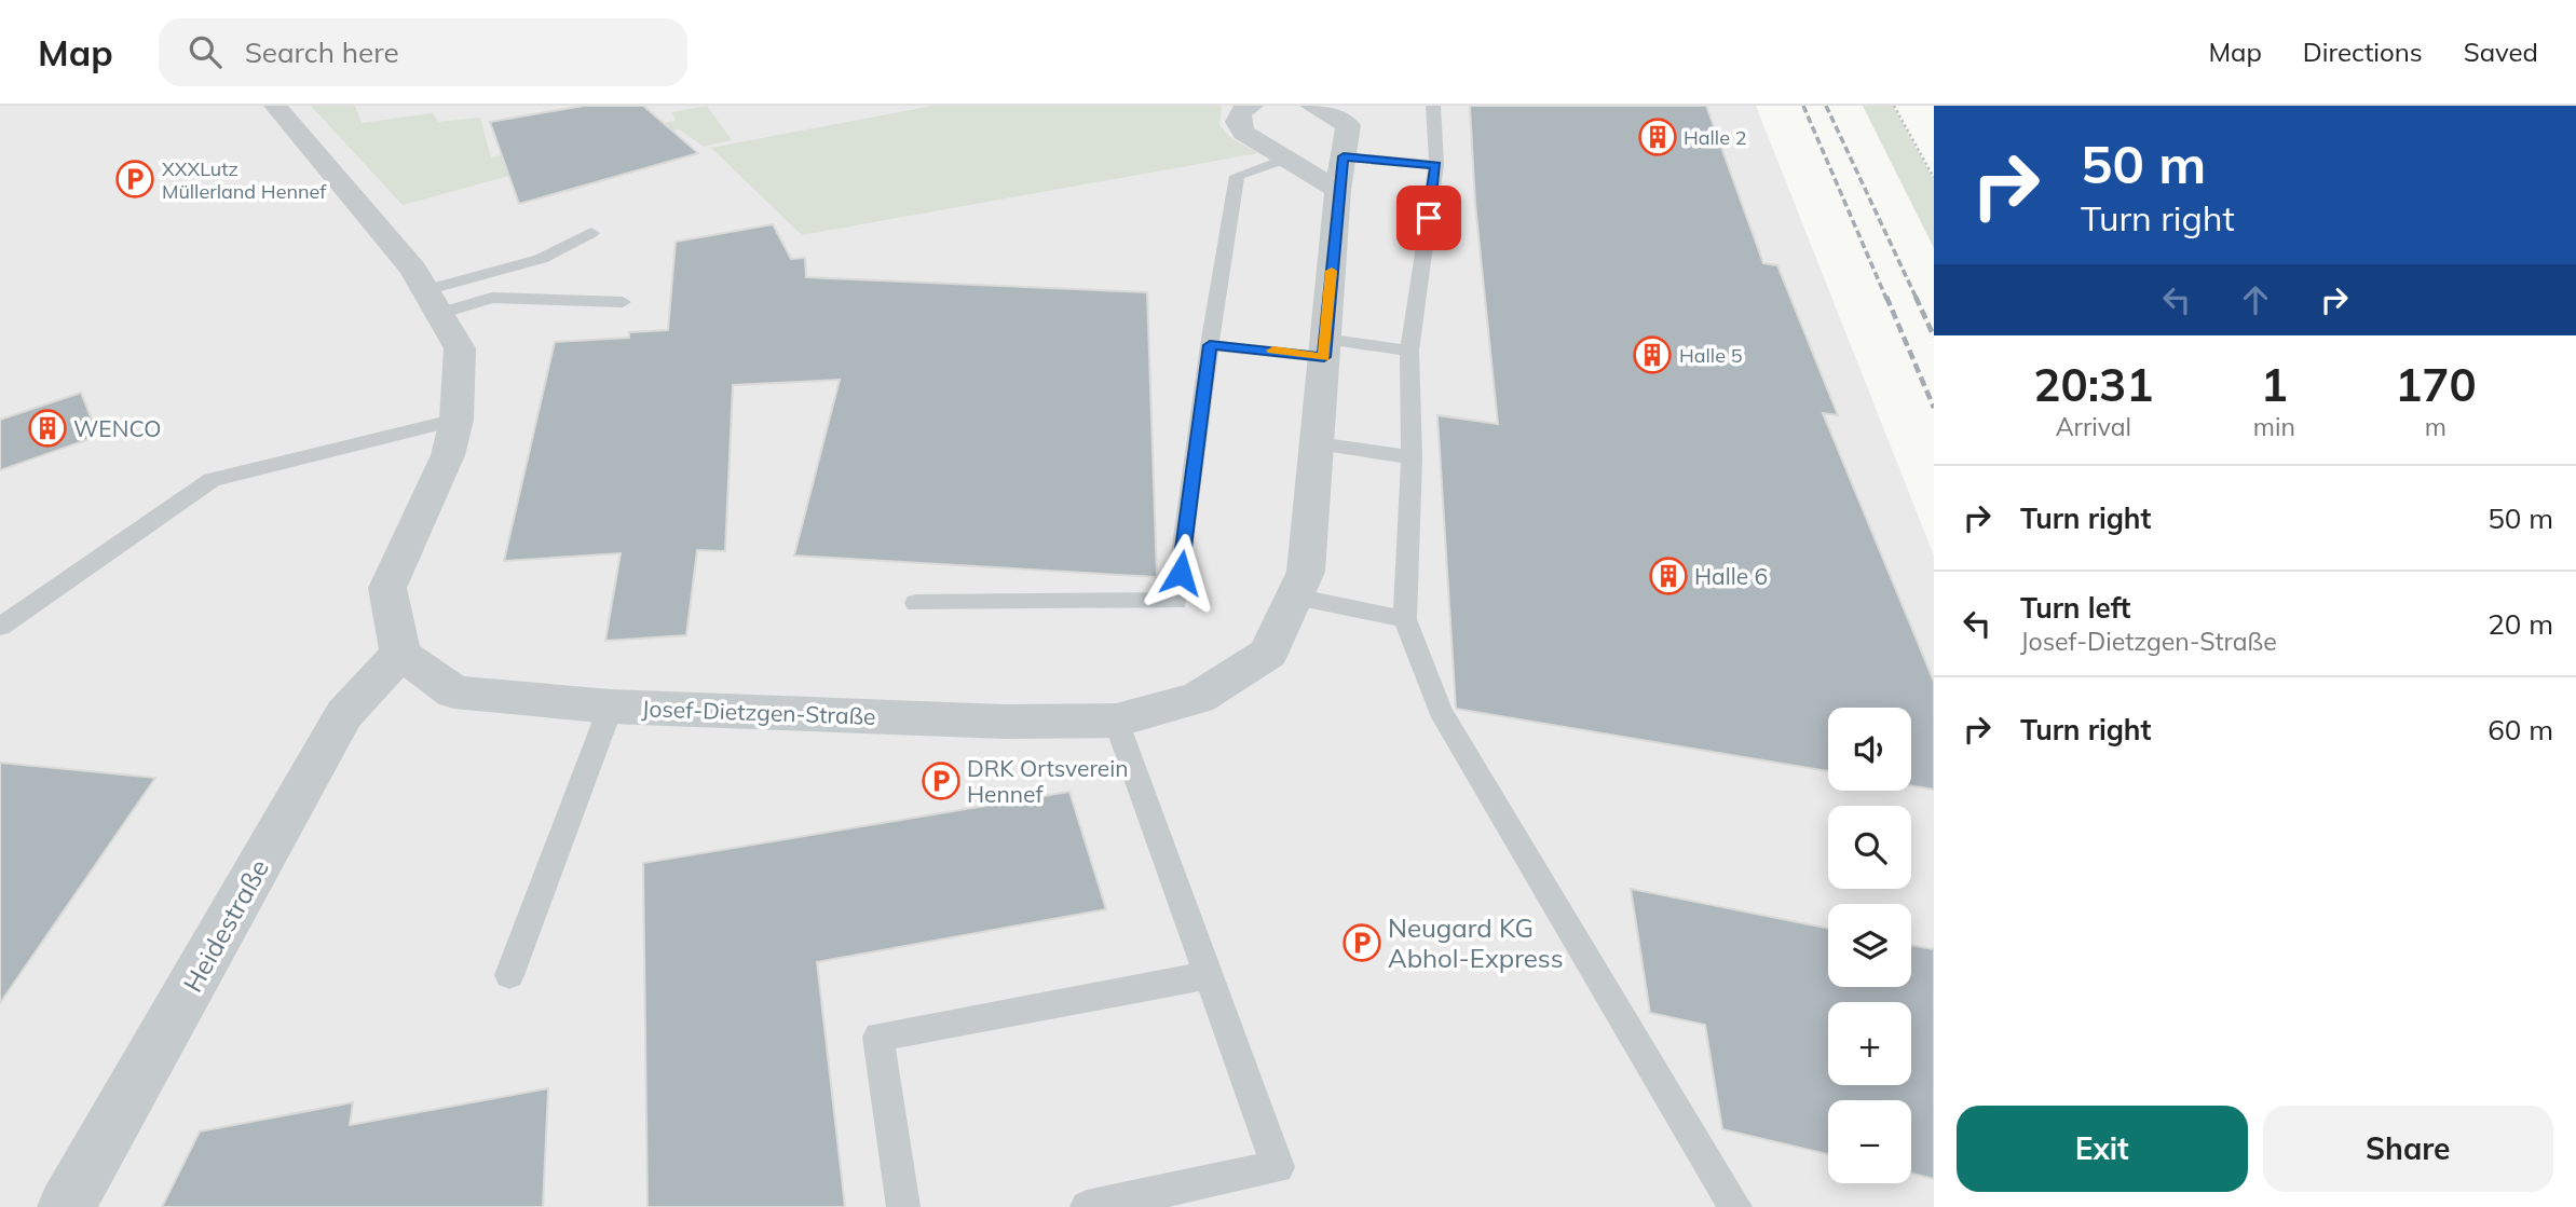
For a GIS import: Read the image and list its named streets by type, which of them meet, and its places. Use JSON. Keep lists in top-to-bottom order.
{
  "streets": {
    "street": ["Josef-Dietzgen-Straße", "Heidestraße"]
  },
  "crossings": [
    ["Josef-Dietzgen-Straße", "Heidestraße"]
  ],
  "places": {
    "building": [
      "Halle 2",
      "Halle 5",
      "WENCO",
      "Halle 6"
    ],
    "parking": ["XXXLutz Müllerland Hennef", "DRK Ortsverein Hennef", "Neugard KG Abhol-Express"]
  },
  "page": {
    "header": "Map",
    "search": "Search here",
    "nav": ["Map", "Directions", "Saved"],
    "turn": ["50 m", "Turn right"],
    "eta": [
      "20:31",
      "Arrival",
      "1",
      "min",
      "170",
      "m"
    ],
    "list": [
      {
        "name": "Turn right",
        "value": "50 m"
      },
      {
        "name": "Turn left",
        "note": "Josef-Dietzgen-Straße",
        "value": "20 m"
      },
      {
        "name": "Turn right",
        "value": "60 m"
      }
    ],
    "map_buttons": ["+", "−"],
    "buttons": ["Exit", "Share"]
  }
}
